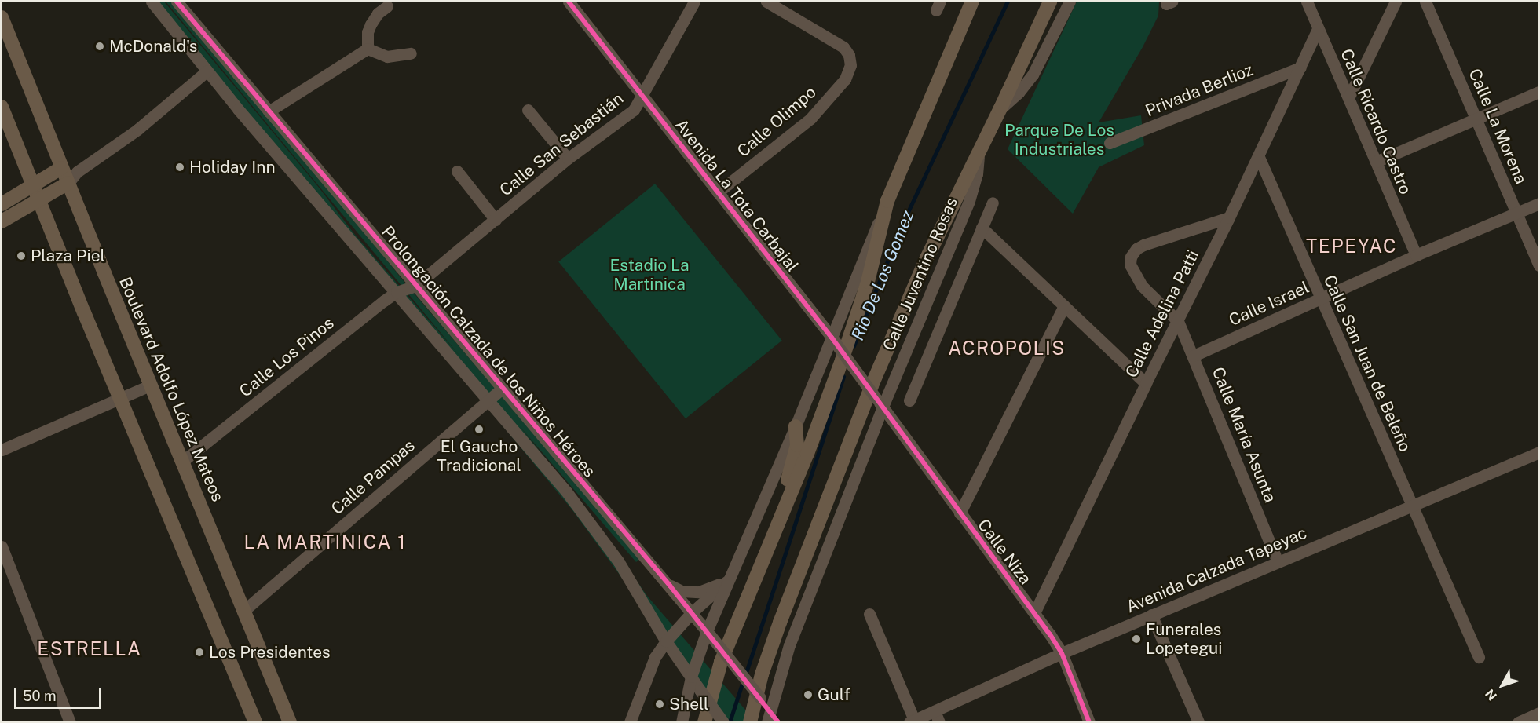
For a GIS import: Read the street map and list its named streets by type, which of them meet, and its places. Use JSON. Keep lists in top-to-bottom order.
{
  "streets": {
    "main road": ["Boulevard Adolfo López Mateos"],
    "street": [
      "Privada Berlioz",
      "Calle Olimpo",
      "Calle Ricardo Castro",
      "Calle La Morena",
      "Calle San Sebastián",
      "Avenida La Tota Carbajal",
      "Calle Juventino Rosas",
      "Calle Israel",
      "Calle Adelina Patti",
      "Prolongación Calzada de los Niños Héroes",
      "Calle Los Pinos",
      "Calle San Juan de Beleño",
      "Calle María Asunta",
      "Calle Pampas",
      "Calle Niza",
      "Avenida Calzada Tepeyac"
    ]
  },
  "crossings": [
    ["Privada Berlioz", "Calle Adelina Patti"],
    ["Calle Olimpo", "Avenida La Tota Carbajal"],
    ["Calle Ricardo Castro", "Calle Israel"],
    ["Calle Ricardo Castro", "Calle Adelina Patti"],
    ["Calle La Morena", "Calle Israel"],
    ["Calle San Sebastián", "Avenida La Tota Carbajal"],
    ["Calle San Sebastián", "Prolongación Calzada de los Niños Héroes"],
    ["Calle San Sebastián", "Calle Los Pinos"],
    ["Avenida La Tota Carbajal", "Calle Juventino Rosas"],
    ["Avenida La Tota Carbajal", "Calle Niza"],
    ["Calle Juventino Rosas", "Prolongación Calzada de los Niños Héroes"],
    ["Calle Juventino Rosas", "Calle Niza"],
    ["Calle Israel", "Calle San Juan de Beleño"],
    ["Calle Israel", "Calle María Asunta"],
    ["Calle Adelina Patti", "Calle San Juan de Beleño"],
    ["Calle Adelina Patti", "Calle María Asunta"],
    ["Calle Adelina Patti", "Calle Niza"],
    ["Prolongación Calzada de los Niños Héroes", "Calle Los Pinos"],
    ["Prolongación Calzada de los Niños Héroes", "Calle Pampas"],
    ["Calle Los Pinos", "Boulevard Adolfo López Mateos"],
    ["Calle San Juan de Beleño", "Avenida Calzada Tepeyac"],
    ["Boulevard Adolfo López Mateos", "Calle Pampas"],
    ["Calle María Asunta", "Avenida Calzada Tepeyac"],
    ["Calle Niza", "Avenida Calzada Tepeyac"]
  ],
  "districts": [
    "TEPEYAC",
    "ACROPOLIS",
    "LA MARTINICA 1",
    "ESTRELLA"
  ],
  "water": ["Rio De Los Gomez"],
  "parks": ["Parque De Los Industriales", "Estadio La Martinica"],
  "places": [
    "McDonald's",
    "Holiday Inn",
    "Plaza Piel",
    "El Gaucho Tradicional",
    "Funerales Lopetegui",
    "Los Presidentes",
    "Gulf",
    "Shell"
  ],
  "scale_bar": "50 m",
  "north": "bottom left"
}
